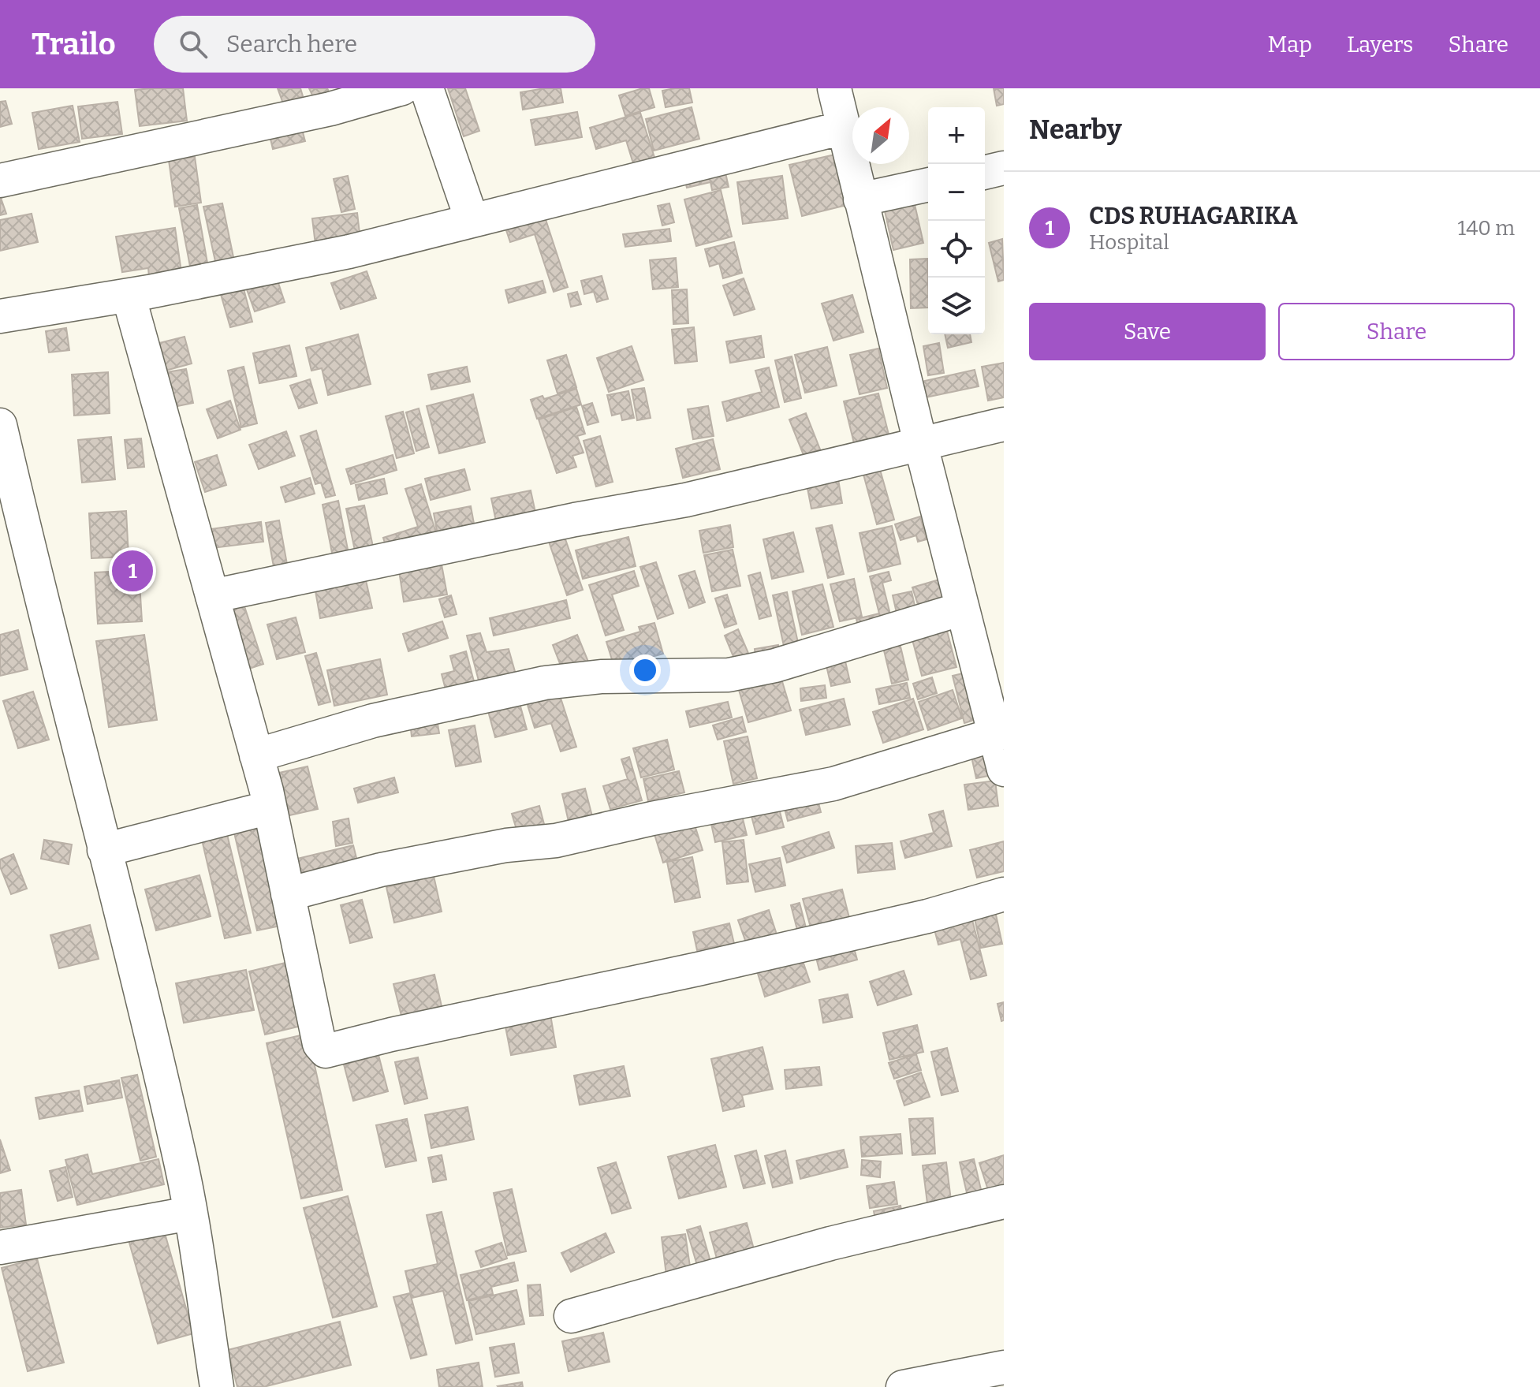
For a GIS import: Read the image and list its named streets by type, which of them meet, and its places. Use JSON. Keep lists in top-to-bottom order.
{
  "north": "top right",
  "page": {
    "header": "Trailo",
    "search": "Search here",
    "nav": ["Map", "Layers", "Share"],
    "heading": "Nearby",
    "map_buttons": ["+", "−"],
    "list": [
      {
        "mark": "1",
        "name": "CDS RUHAGARIKA",
        "note": "Hospital",
        "value": "140 m"
      }
    ],
    "buttons": ["Save", "Share"],
    "pins": "1"
  }
}
